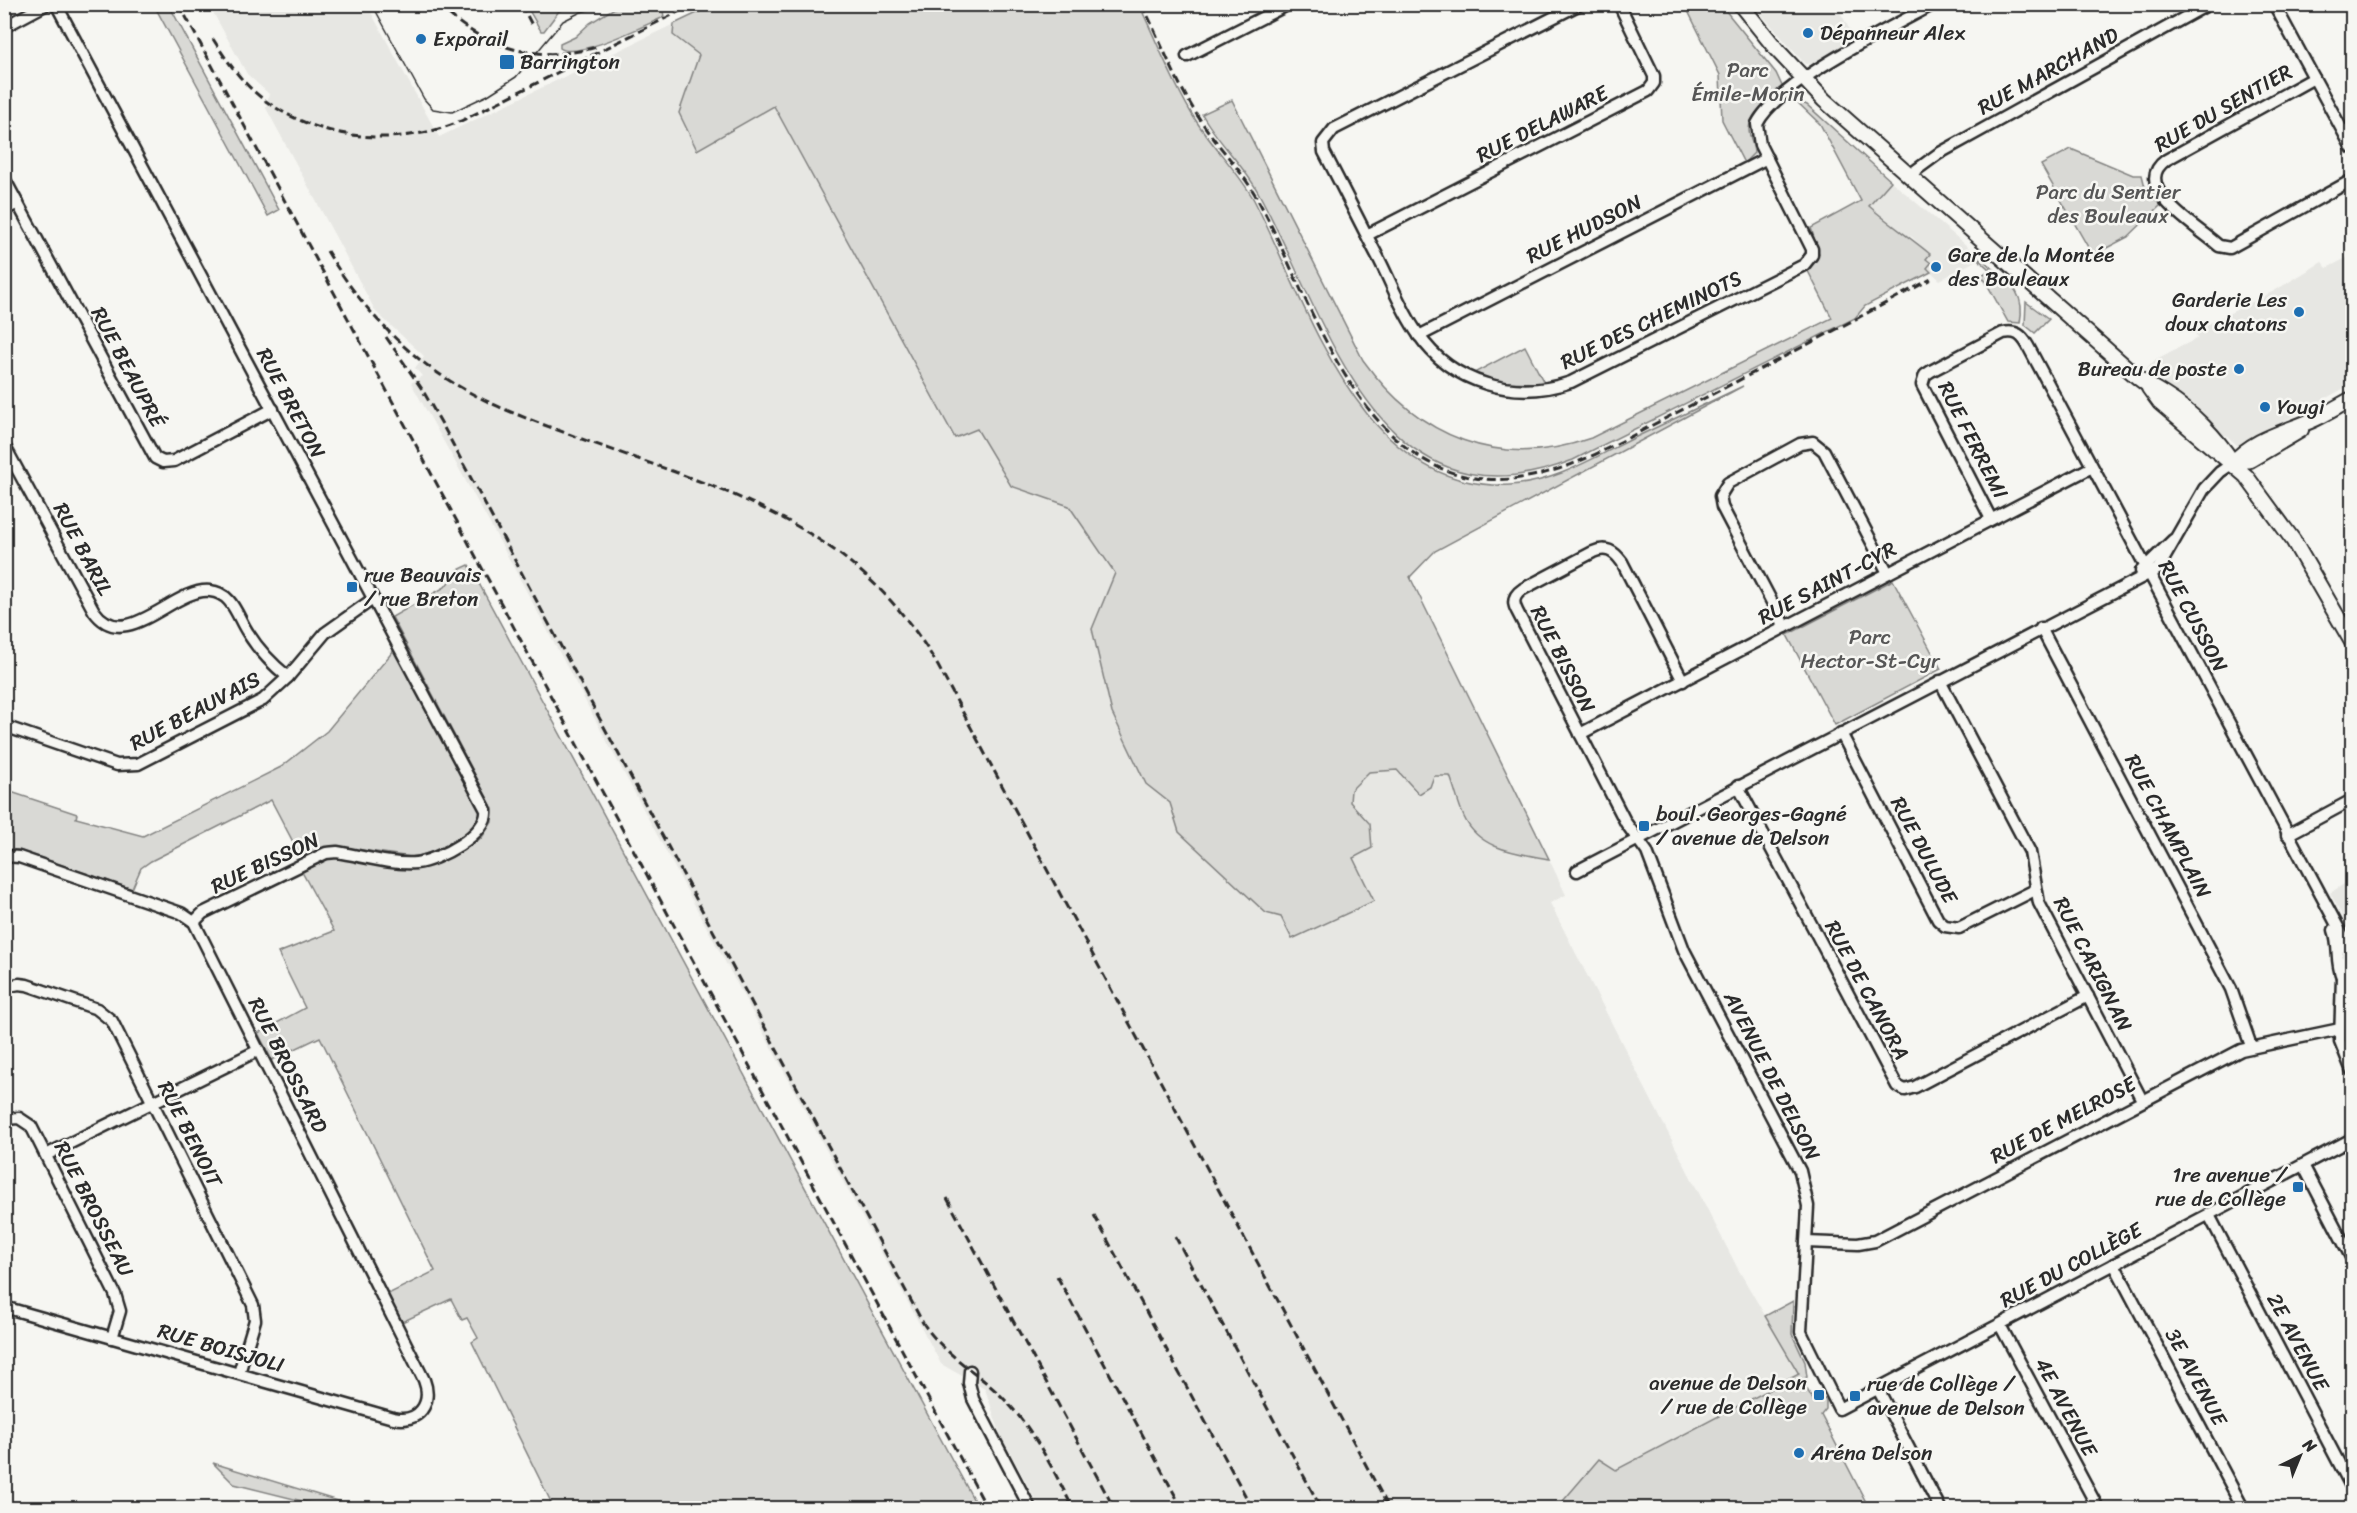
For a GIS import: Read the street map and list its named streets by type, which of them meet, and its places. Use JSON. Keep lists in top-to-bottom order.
{
  "streets": {
    "street": [
      "RUE MARCHAND",
      "RUE DU SENTIER",
      "RUE DELAWARE",
      "RUE HUDSON",
      "RUE DES CHEMINOTS",
      "RUE BEAUPRÉ",
      "RUE BRETON",
      "RUE FERREMI",
      "RUE BARIL",
      "RUE SAINT-CYR",
      "RUE CUSSON",
      "RUE BISSON",
      "RUE BEAUVAIS",
      "RUE CHAMPLAIN",
      "RUE DULUDE",
      "RUE CARIGNAN",
      "RUE DE CANORA",
      "RUE BROSSARD",
      "AVENUE DE DELSON",
      "RUE DE MELROSE",
      "RUE BENOIT",
      "RUE BROSSEAU",
      "RUE DU COLLÈGE",
      "2E AVENUE",
      "RUE BOISJOLI",
      "3E AVENUE",
      "4E AVENUE"
    ]
  },
  "crossings": [
    ["RUE DELAWARE", "RUE DES CHEMINOTS"],
    ["RUE HUDSON", "RUE DES CHEMINOTS"],
    ["RUE BEAUPRÉ", "RUE BRETON"],
    ["RUE BRETON", "RUE BISSON"],
    ["RUE BRETON", "RUE BEAUVAIS"],
    ["RUE FERREMI", "RUE SAINT-CYR"],
    ["RUE FERREMI", "RUE CUSSON"],
    ["RUE BARIL", "RUE BEAUVAIS"],
    ["RUE SAINT-CYR", "RUE CUSSON"],
    ["RUE SAINT-CYR", "RUE BISSON"],
    ["RUE CUSSON", "RUE DE MELROSE"],
    ["RUE BISSON", "RUE BROSSARD"],
    ["RUE BISSON", "AVENUE DE DELSON"],
    ["RUE CHAMPLAIN", "RUE DE MELROSE"],
    ["RUE DULUDE", "RUE CARIGNAN"],
    ["RUE CARIGNAN", "RUE DE CANORA"],
    ["RUE CARIGNAN", "RUE DE MELROSE"],
    ["RUE BROSSARD", "RUE BOISJOLI"],
    ["AVENUE DE DELSON", "RUE DE MELROSE"],
    ["AVENUE DE DELSON", "RUE DU COLLÈGE"],
    ["RUE BENOIT", "RUE BOISJOLI"],
    ["RUE BROSSEAU", "RUE BOISJOLI"],
    ["RUE DU COLLÈGE", "2E AVENUE"],
    ["RUE DU COLLÈGE", "3E AVENUE"],
    ["RUE DU COLLÈGE", "4E AVENUE"]
  ],
  "parks": ["Parc Émile-Morin", "Parc du Sentier des Bouleaux", "Parc Hector-St-Cyr"],
  "places": {
    "other": [
      "Dépanneur Alex",
      "Exporail",
      "Gare de la Montée des Bouleaux",
      "Garderie Les doux chatons",
      "Bureau de poste",
      "Yougi",
      "Aréna Delson"
    ],
    "transit": [
      "Barrington",
      "rue Beauvais / rue Breton",
      "boul. Georges-Gagné / avenue de Delson",
      "1re avenue / rue de Collège",
      "avenue de Delson / rue de Collège",
      "rue de Collège / avenue de Delson"
    ]
  },
  "north": "top right"
}
